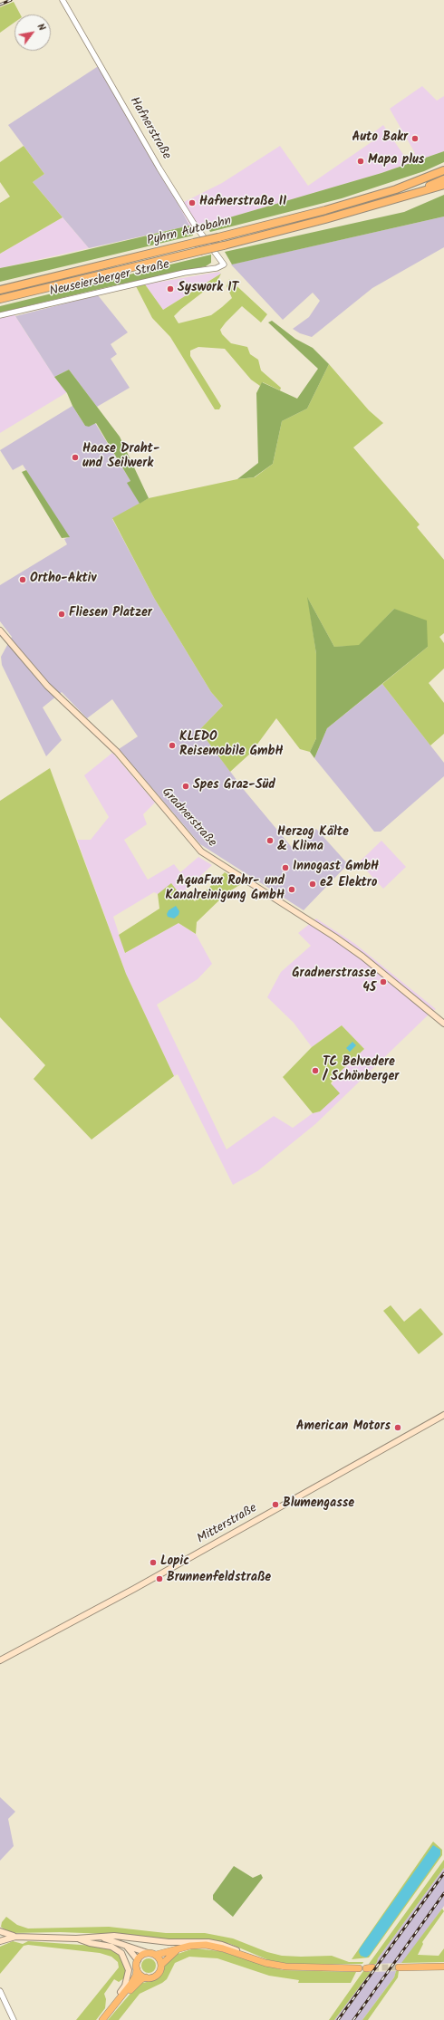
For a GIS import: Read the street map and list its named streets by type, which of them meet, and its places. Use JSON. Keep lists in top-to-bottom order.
{
  "streets": {
    "highway": ["Pyhrn Autobahn"],
    "main road": ["Gradnerstraße", "Mitterstraße"],
    "street": ["Hafnerstraße", "Neuseiersberger Straße"]
  },
  "crossings": [
    ["Hafnerstraße", "Neuseiersberger Straße"]
  ],
  "places": [
    "Auto Bakr",
    "Mapa plus",
    "Hafnerstraße II",
    "Syswork IT",
    "Haase Draht- und Seilwerk",
    "Ortho-Aktiv",
    "Fliesen Platzer",
    "KLEDO Reisemobile GmbH",
    "Spes Graz-Süd",
    "Herzog Kälte & Klima",
    "Innogast GmbH",
    "e2 Elektro",
    "AquaFux Rohr- und Kanalreinigung GmbH",
    "Gradnerstrasse 45",
    "TC Belvedere / Schönberger",
    "American Motors",
    "Blumengasse",
    "Lopic",
    "Brunnenfeldstraße"
  ],
  "north": "top right"
}
